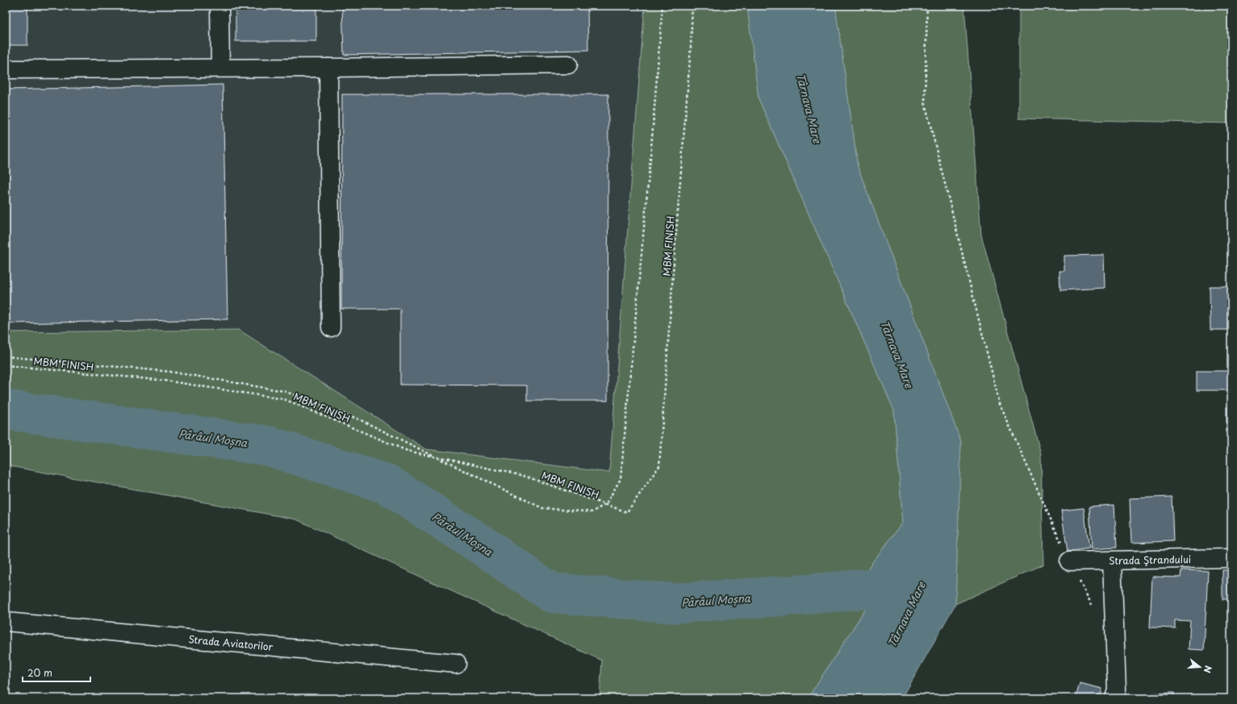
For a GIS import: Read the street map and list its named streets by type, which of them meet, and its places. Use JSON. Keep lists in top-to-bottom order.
{
  "streets": {
    "street": ["Strada Ştrandului", "Strada Aviatorilor"],
    "path": ["MBM FINISH"]
  },
  "water": ["Târnava Mare", "Pârâul Moșna"],
  "scale_bar": "20 m",
  "north": "right"
}
